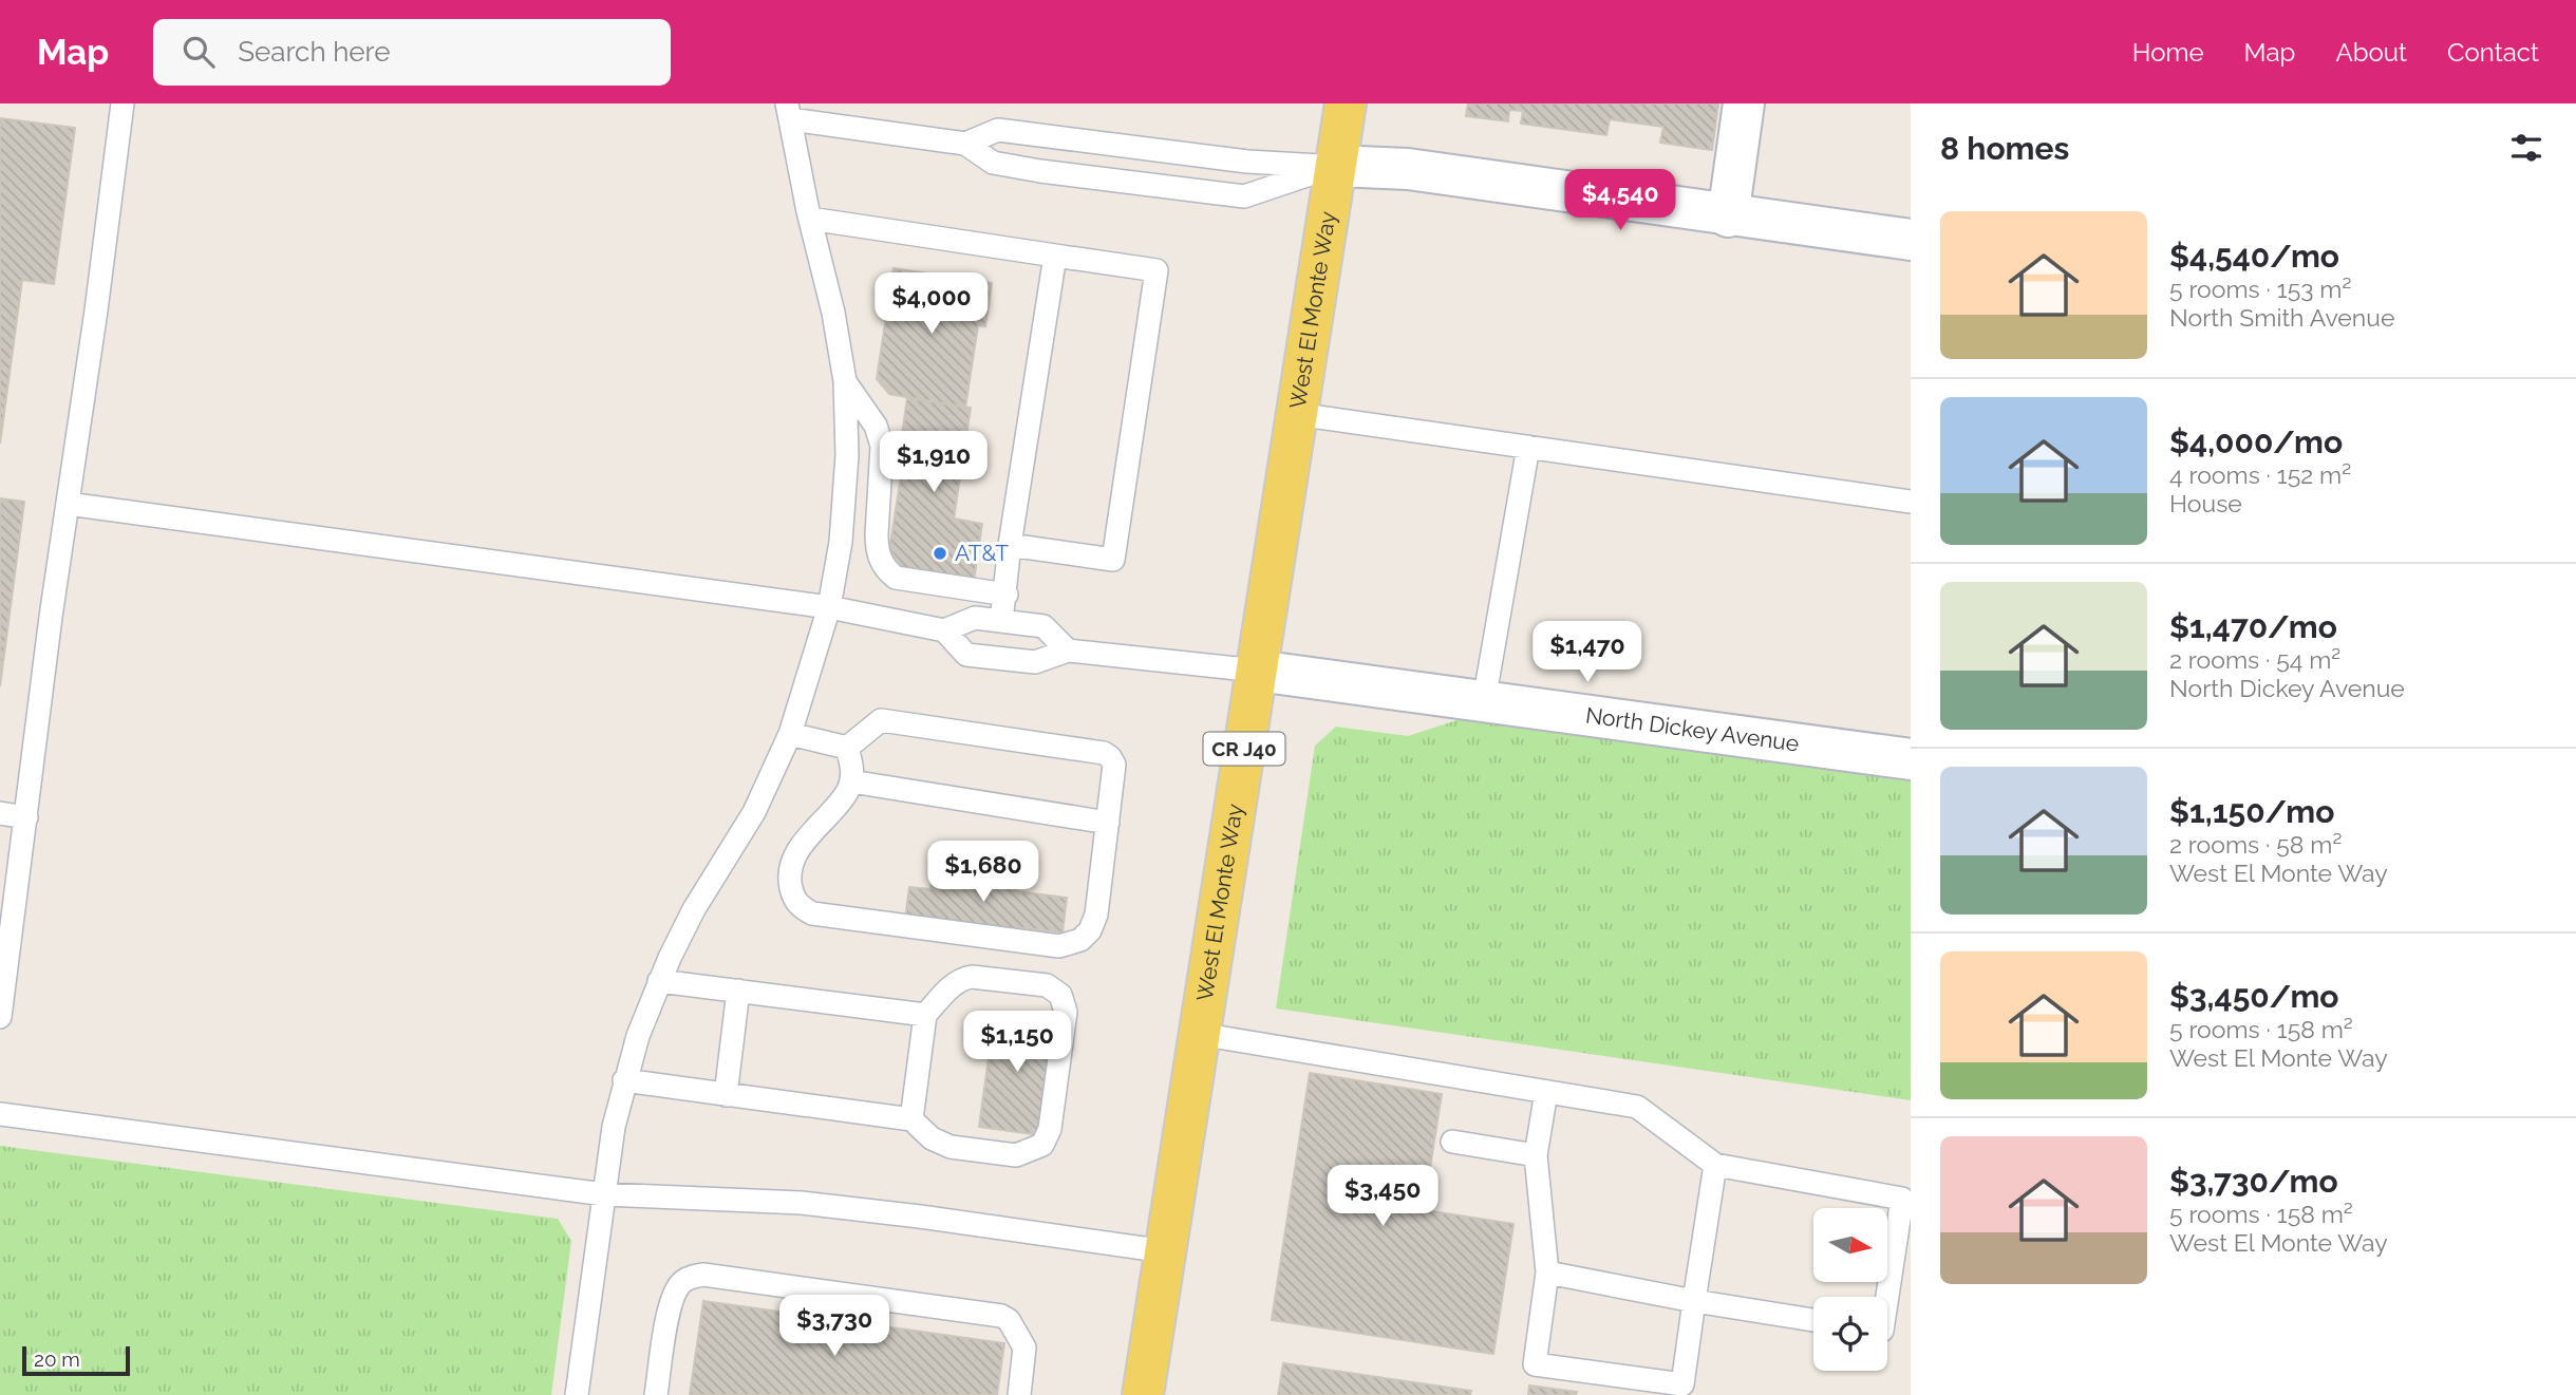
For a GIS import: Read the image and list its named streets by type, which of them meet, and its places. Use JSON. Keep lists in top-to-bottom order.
{
  "streets": {
    "main road": ["West El Monte Way", "CR J40"],
    "street": ["North Dickey Avenue"]
  },
  "crossings": [
    ["West El Monte Way", "North Dickey Avenue"]
  ],
  "places": ["AT&T"],
  "scale_bar": "20 m",
  "north": "right",
  "page": {
    "header": "Map",
    "search": "Search here",
    "nav": [
      "Home",
      "Map",
      "About",
      "Contact"
    ],
    "heading": "8 homes",
    "price": [
      "$4,540",
      "$4,000",
      "$1,910",
      "$1,470",
      "$1,680",
      "$1,150",
      "$3,450",
      "$3,730"
    ],
    "list": [
      {
        "name": "$4,540/mo",
        "note": "5 rooms · 153 m² · North Smith Avenue"
      },
      {
        "name": "$4,000/mo",
        "note": "4 rooms · 152 m² · House"
      },
      {
        "name": "$1,470/mo",
        "note": "2 rooms · 54 m² · North Dickey Avenue"
      },
      {
        "name": "$1,150/mo",
        "note": "2 rooms · 58 m² · West El Monte Way"
      },
      {
        "name": "$3,450/mo",
        "note": "5 rooms · 158 m² · West El Monte Way"
      },
      {
        "name": "$3,730/mo",
        "note": "5 rooms · 158 m² · West El Monte Way"
      }
    ],
    "scale": "20 m"
  }
}
